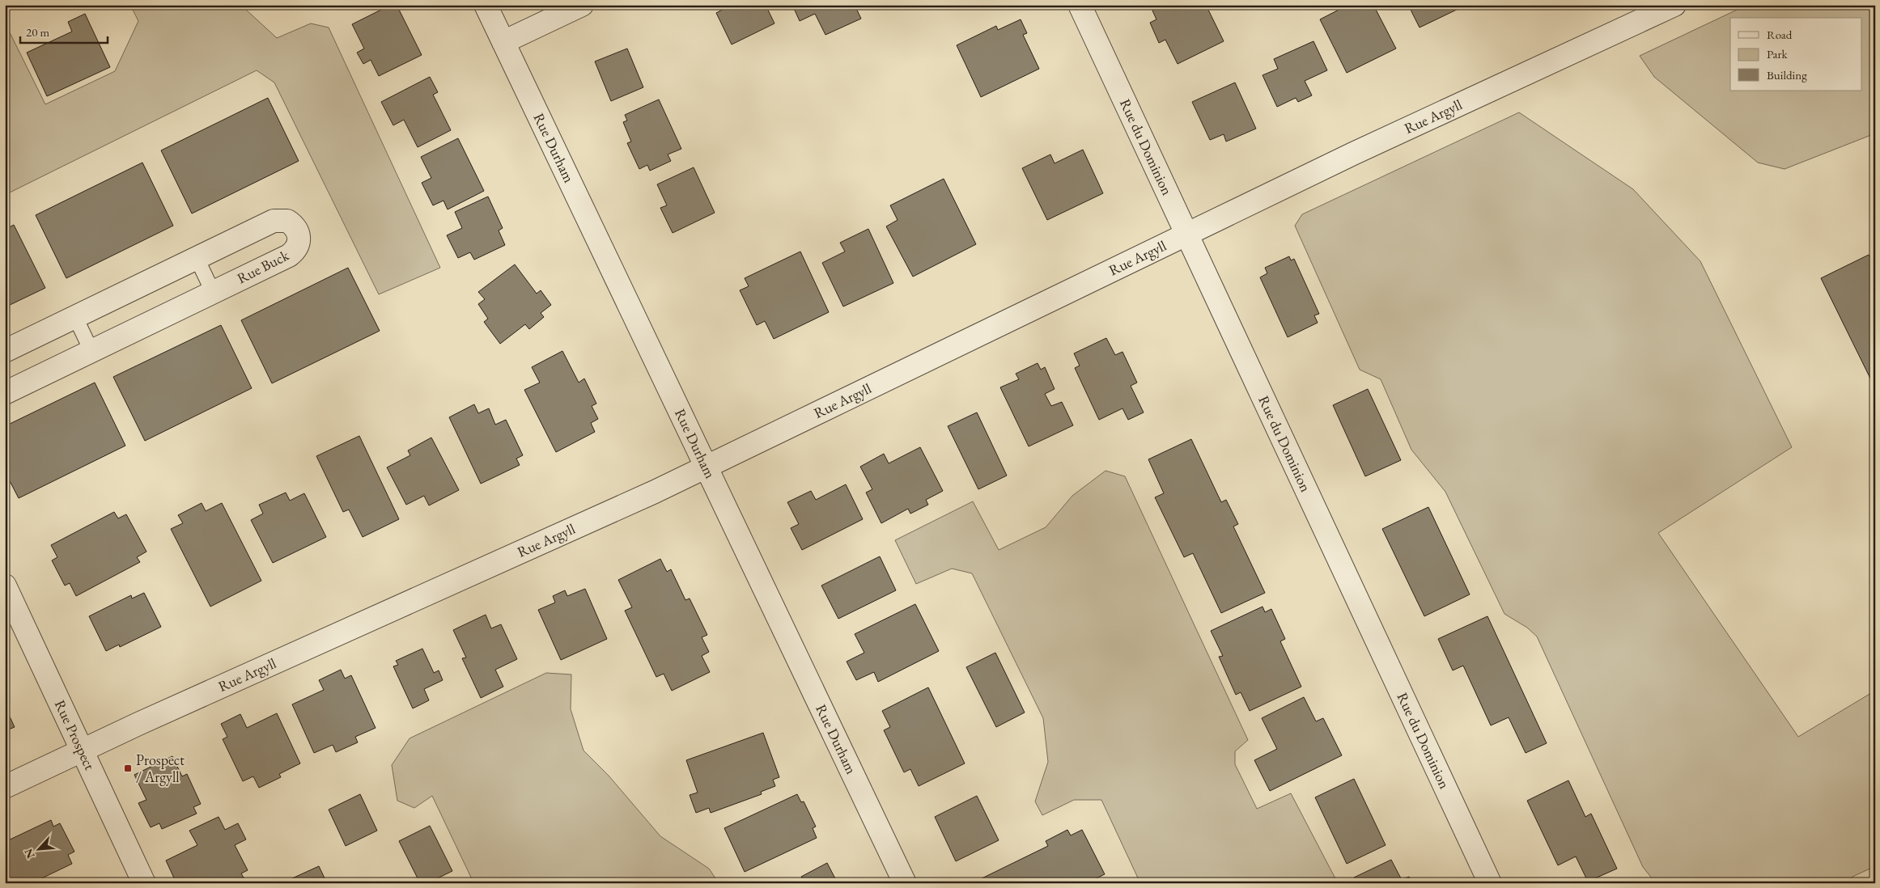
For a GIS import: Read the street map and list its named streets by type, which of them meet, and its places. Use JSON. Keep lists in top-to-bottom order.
{
  "streets": {
    "street": [
      "Rue Argyll",
      "Rue du Dominion",
      "Rue Durham",
      "Rue Buck",
      "Rue Prospect"
    ]
  },
  "crossings": [
    ["Rue Argyll", "Rue du Dominion"],
    ["Rue Argyll", "Rue Durham"],
    ["Rue Argyll", "Rue Prospect"]
  ],
  "places": {
    "transit": ["Prospect / Argyll"]
  },
  "legend": ["Road", "Park", "Building"],
  "scale_bar": "20 m",
  "north": "bottom left"
}
